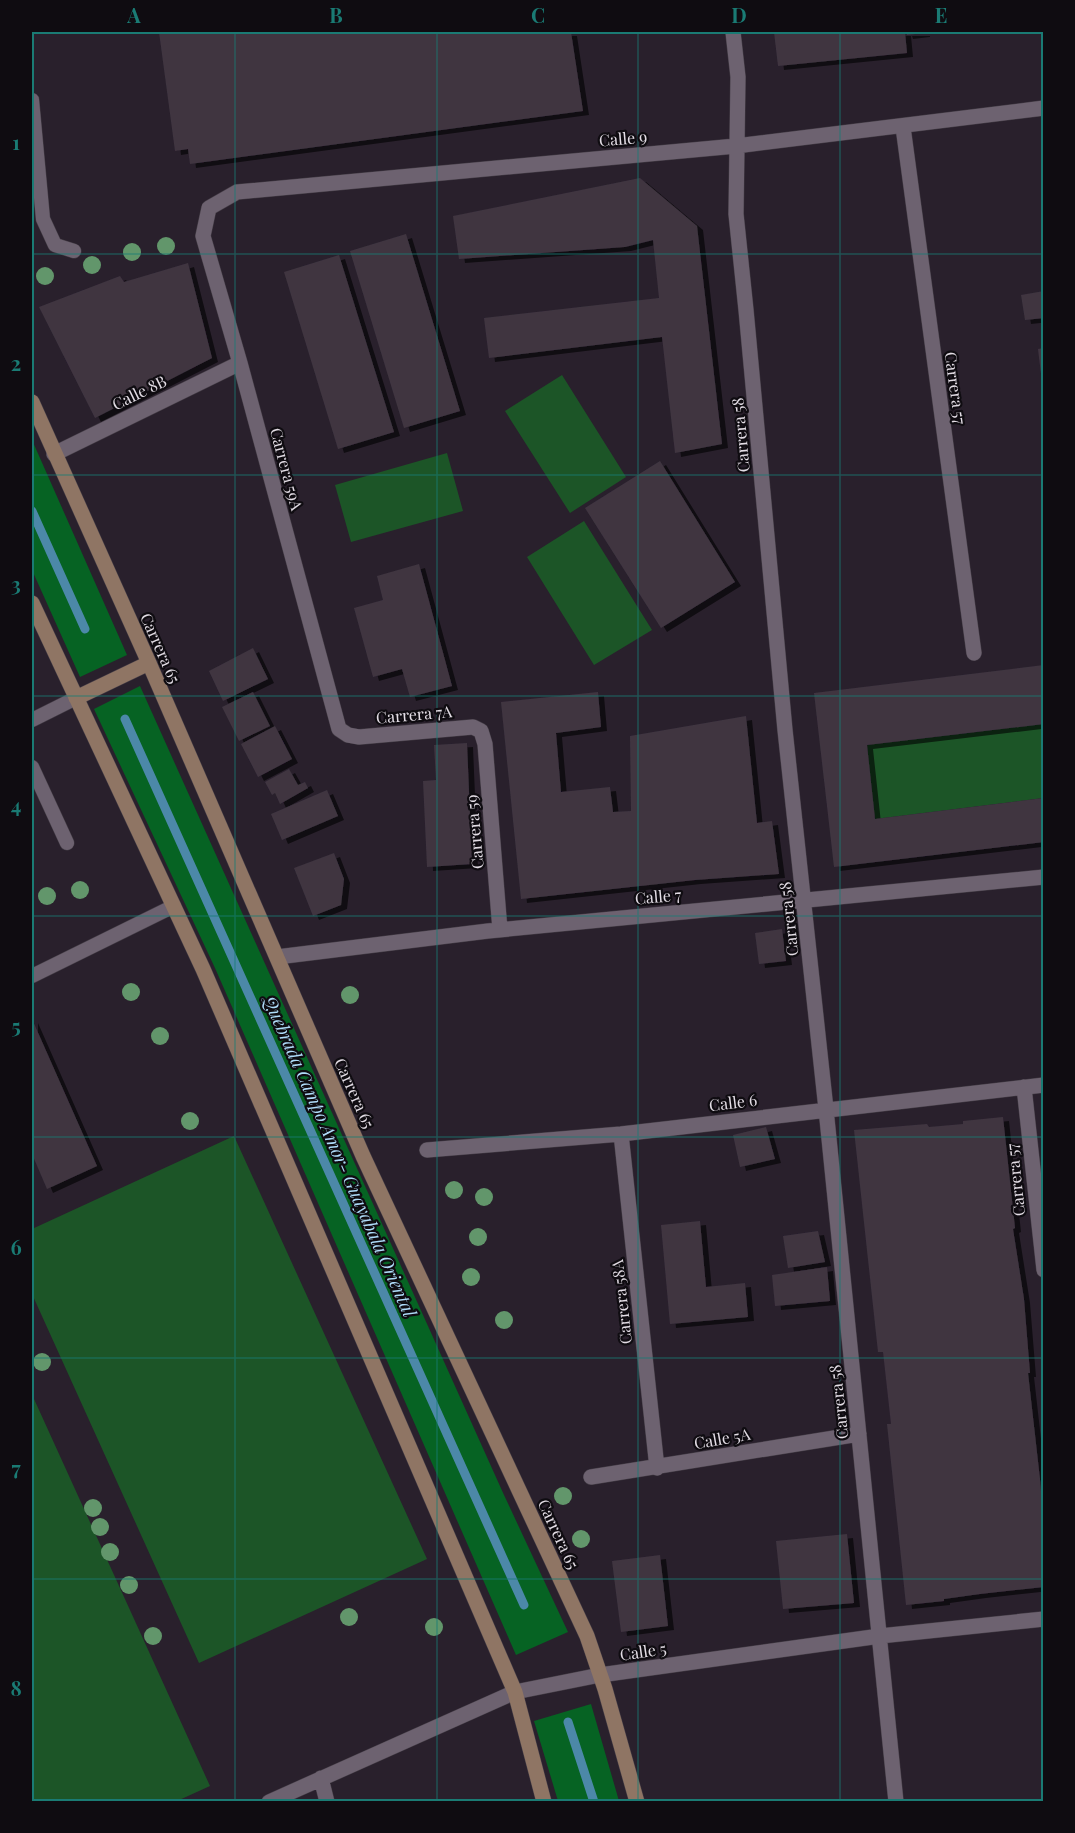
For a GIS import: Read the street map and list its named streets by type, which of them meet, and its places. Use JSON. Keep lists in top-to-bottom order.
{
  "streets": {
    "main road": ["Carrera 65"],
    "street": [
      "Calle 9",
      "Carrera 57",
      "Calle 8B",
      "Carrera 58",
      "Carrera 59A",
      "Carrera 7A",
      "Carrera 59",
      "Calle 7",
      "Calle 6",
      "Carrera 58A",
      "Calle 5A",
      "Calle 5"
    ]
  },
  "crossings": [
    ["Calle 9", "Carrera 57"],
    ["Calle 9", "Carrera 58"],
    ["Calle 9", "Carrera 59A"],
    ["Carrera 57", "Calle 6"],
    ["Calle 8B", "Carrera 59A"],
    ["Calle 8B", "Carrera 65"],
    ["Carrera 58", "Calle 7"],
    ["Carrera 58", "Calle 6"],
    ["Carrera 58", "Calle 5A"],
    ["Carrera 58", "Calle 5"],
    ["Carrera 59A", "Carrera 7A"],
    ["Carrera 65", "Calle 7"],
    ["Carrera 65", "Calle 5"],
    ["Carrera 7A", "Carrera 59"],
    ["Carrera 59", "Calle 7"],
    ["Calle 6", "Carrera 58A"],
    ["Carrera 58A", "Calle 5A"]
  ],
  "water": ["Quebrada Campo Amor- Guayabala Oriental"],
  "grid": {
    "columns": [
      "A",
      "B",
      "C",
      "D",
      "E"
    ],
    "rows": [
      "1",
      "2",
      "3",
      "4",
      "5",
      "6",
      "7",
      "8"
    ]
  }
}
